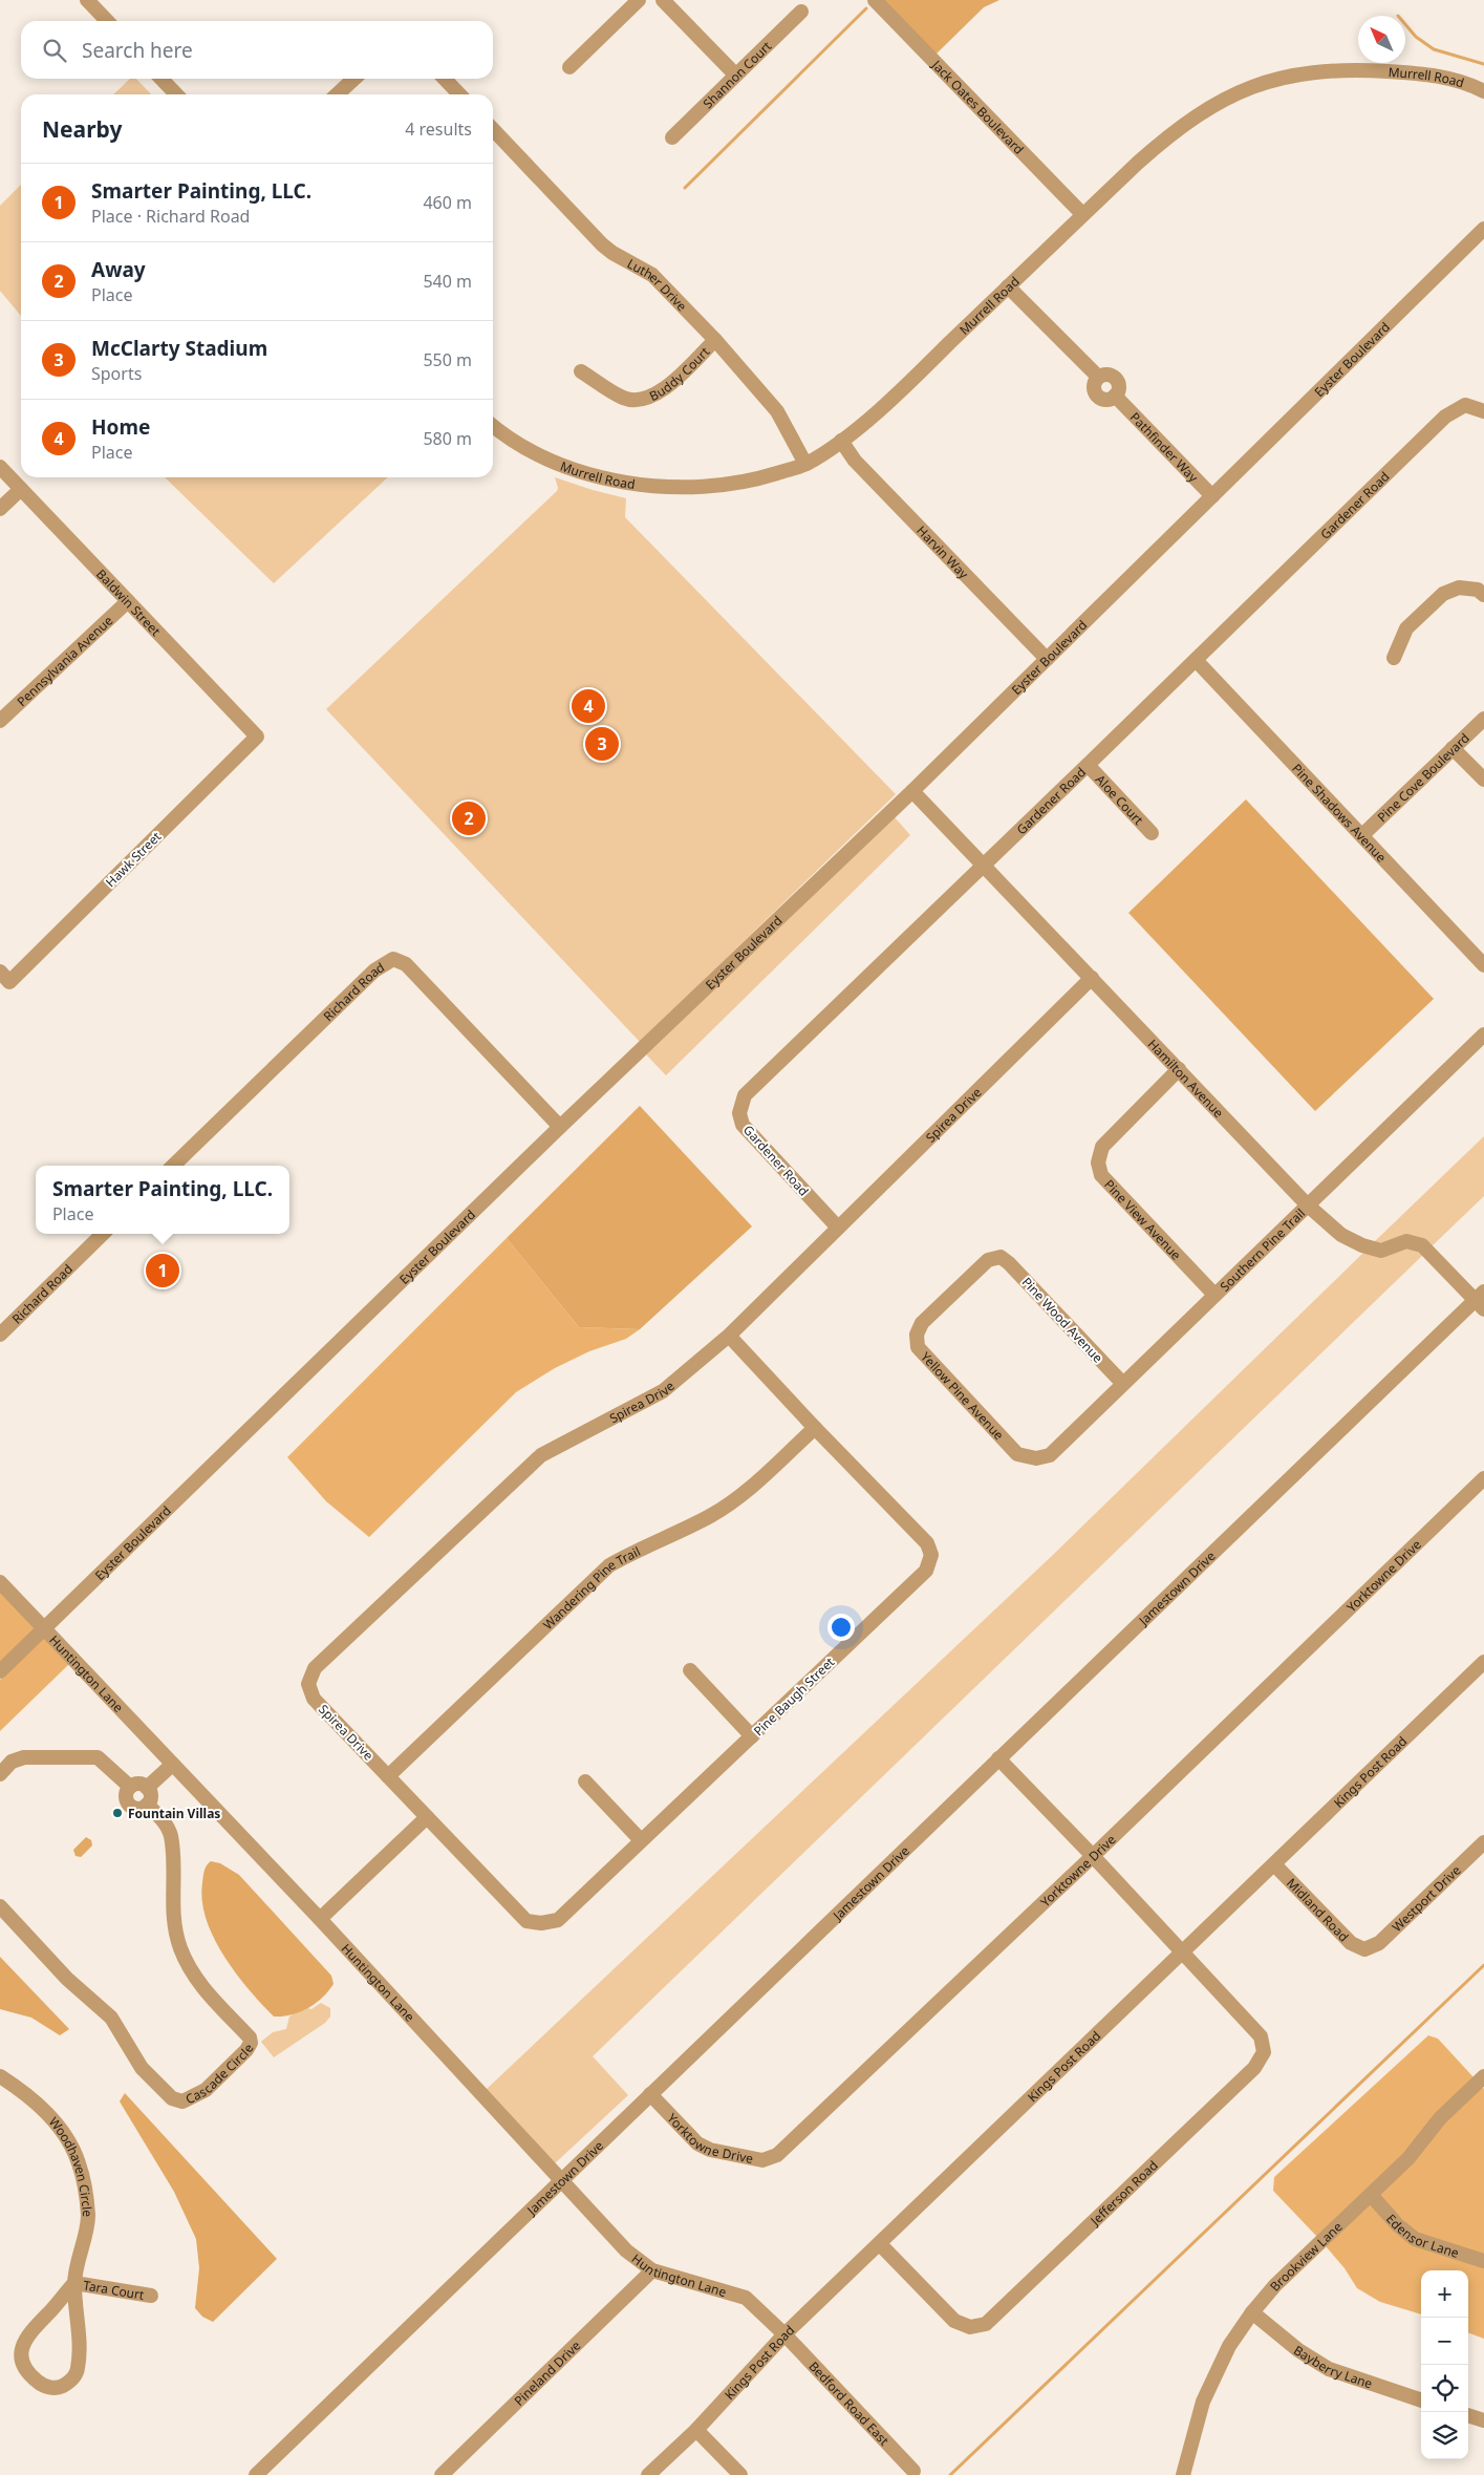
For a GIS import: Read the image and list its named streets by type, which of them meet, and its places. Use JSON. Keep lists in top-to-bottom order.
{
  "streets": {
    "street": [
      "Shannon Court",
      "Murrell Road",
      "Jack Oates Boulevard",
      "Luther Drive",
      "Eyster Boulevard",
      "Buddy Court",
      "Pathfinder Way",
      "Gardener Road",
      "Harvin Way",
      "Baldwin Street",
      "Pennsylvania Avenue",
      "Pine Cove Boulevard",
      "Aloe Court",
      "Pine Shadows Avenue",
      "Hawk Street",
      "Richard Road",
      "Hamilton Avenue",
      "Spirea Drive",
      "Pine View Avenue",
      "Southern Pine Trail",
      "Pine Wood Avenue",
      "Yellow Pine Avenue",
      "Yorktowne Drive",
      "Jamestown Drive",
      "Wandering Pine Trail",
      "Huntington Lane",
      "Pine Baugh Street",
      "Kings Post Road",
      "Westport Drive",
      "Midland Road",
      "Cascade Circle",
      "Woodhaven Circle",
      "Jefferson Road",
      "Edensor Lane",
      "Brookview Lane",
      "Tara Court",
      "Bayberry Lane",
      "Pineland Drive",
      "Bedford Road East"
    ]
  },
  "crossings": [
    ["Murrell Road", "Jack Oates Boulevard"],
    ["Murrell Road", "Luther Drive"],
    ["Murrell Road", "Pathfinder Way"],
    ["Murrell Road", "Harvin Way"],
    ["Luther Drive", "Buddy Court"],
    ["Eyster Boulevard", "Pathfinder Way"],
    ["Eyster Boulevard", "Harvin Way"],
    ["Eyster Boulevard", "Richard Road"],
    ["Eyster Boulevard", "Hamilton Avenue"],
    ["Eyster Boulevard", "Huntington Lane"],
    ["Gardener Road", "Aloe Court"],
    ["Gardener Road", "Pine Shadows Avenue"],
    ["Gardener Road", "Hamilton Avenue"],
    ["Gardener Road", "Spirea Drive"],
    ["Baldwin Street", "Pennsylvania Avenue"],
    ["Baldwin Street", "Hawk Street"],
    ["Pine Cove Boulevard", "Pine Shadows Avenue"],
    ["Hamilton Avenue", "Spirea Drive"],
    ["Hamilton Avenue", "Pine View Avenue"],
    ["Hamilton Avenue", "Southern Pine Trail"],
    ["Hamilton Avenue", "Jamestown Drive"],
    ["Spirea Drive", "Wandering Pine Trail"],
    ["Spirea Drive", "Pine Baugh Street"],
    ["Pine View Avenue", "Southern Pine Trail"],
    ["Southern Pine Trail", "Pine Wood Avenue"],
    ["Southern Pine Trail", "Yellow Pine Avenue"],
    ["Pine Wood Avenue", "Yellow Pine Avenue"],
    ["Yorktowne Drive", "Jamestown Drive"],
    ["Yorktowne Drive", "Jefferson Road"],
    ["Jamestown Drive", "Huntington Lane"],
    ["Jamestown Drive", "Jefferson Road"],
    ["Wandering Pine Trail", "Pine Baugh Street"],
    ["Huntington Lane", "Kings Post Road"],
    ["Huntington Lane", "Pineland Drive"],
    ["Huntington Lane", "Bedford Road East"],
    ["Kings Post Road", "Midland Road"],
    ["Kings Post Road", "Jefferson Road"],
    ["Kings Post Road", "Bedford Road East"],
    ["Westport Drive", "Midland Road"],
    ["Woodhaven Circle", "Tara Court"],
    ["Edensor Lane", "Brookview Lane"],
    ["Brookview Lane", "Bayberry Lane"]
  ],
  "places": ["Fountain Villas"],
  "north": "top left",
  "page": {
    "search": "Search here",
    "heading": ["Nearby", "4 results"],
    "list": [
      {
        "mark": "1",
        "name": "Smarter Painting, LLC.",
        "note": "Place · Richard Road",
        "value": "460 m"
      },
      {
        "mark": "2",
        "name": "Away",
        "note": "Place",
        "value": "540 m"
      },
      {
        "mark": "3",
        "name": "McClarty Stadium",
        "note": "Sports",
        "value": "550 m"
      },
      {
        "mark": "4",
        "name": "Home",
        "note": "Place",
        "value": "580 m"
      }
    ],
    "pins": [
      "4",
      "3",
      "2",
      "1"
    ],
    "popup": ["Smarter Painting, LLC.", "Place"],
    "map_buttons": ["+", "−"]
  }
}
